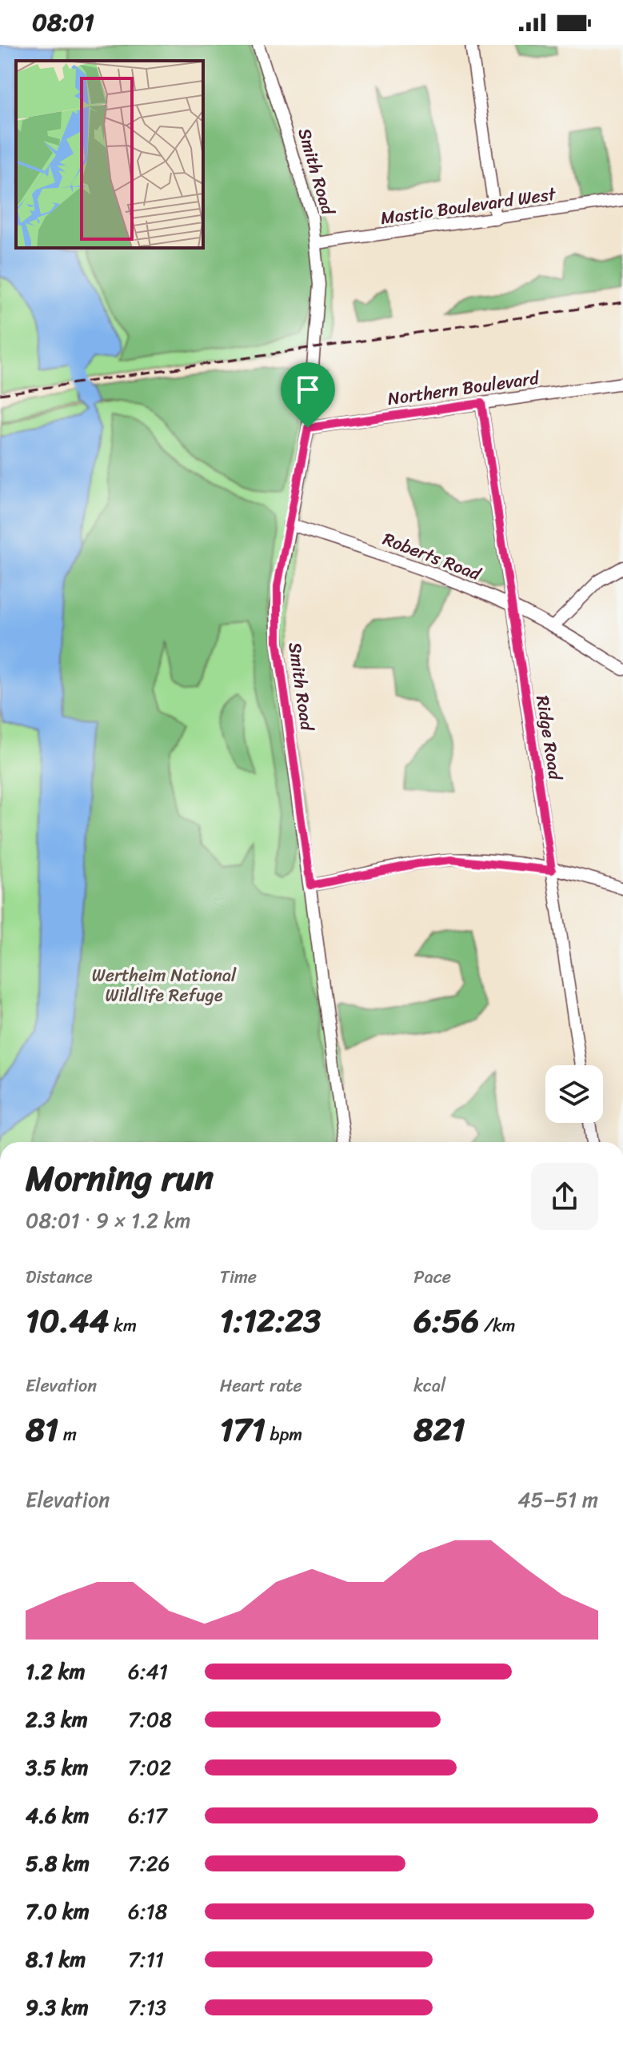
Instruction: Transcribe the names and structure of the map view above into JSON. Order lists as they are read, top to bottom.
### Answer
{
  "streets": {
    "street": [
      "Smith Road",
      "Mastic Boulevard West",
      "Northern Boulevard",
      "Roberts Road",
      "Ridge Road"
    ]
  },
  "crossings": [
    ["Smith Road", "Mastic Boulevard West"],
    ["Smith Road", "Northern Boulevard"],
    ["Smith Road", "Roberts Road"],
    ["Northern Boulevard", "Ridge Road"],
    ["Roberts Road", "Ridge Road"]
  ],
  "parks": ["Wertheim National Wildlife Refuge"],
  "page": {
    "status": "08:01",
    "heading": ["Morning run", "08:01 · 9 × 1.2 km"],
    "stats": [
      ["Distance", "10.44 km"],
      ["Time", "1:12:23"],
      ["Pace", "6:56 /km"],
      ["Elevation", "81 m"],
      ["Heart rate", "171 bpm"],
      ["kcal", "821"]
    ],
    "chart": ["Elevation", "45–51 m"],
    "list": [
      {
        "name": "1.2 km",
        "note": "6:41"
      },
      {
        "name": "2.3 km",
        "note": "7:08"
      },
      {
        "name": "3.5 km",
        "note": "7:02"
      },
      {
        "name": "4.6 km",
        "note": "6:17"
      },
      {
        "name": "5.8 km",
        "note": "7:26"
      },
      {
        "name": "7.0 km",
        "note": "6:18"
      },
      {
        "name": "8.1 km",
        "note": "7:11"
      },
      {
        "name": "9.3 km",
        "note": "7:13"
      }
    ]
  }
}
